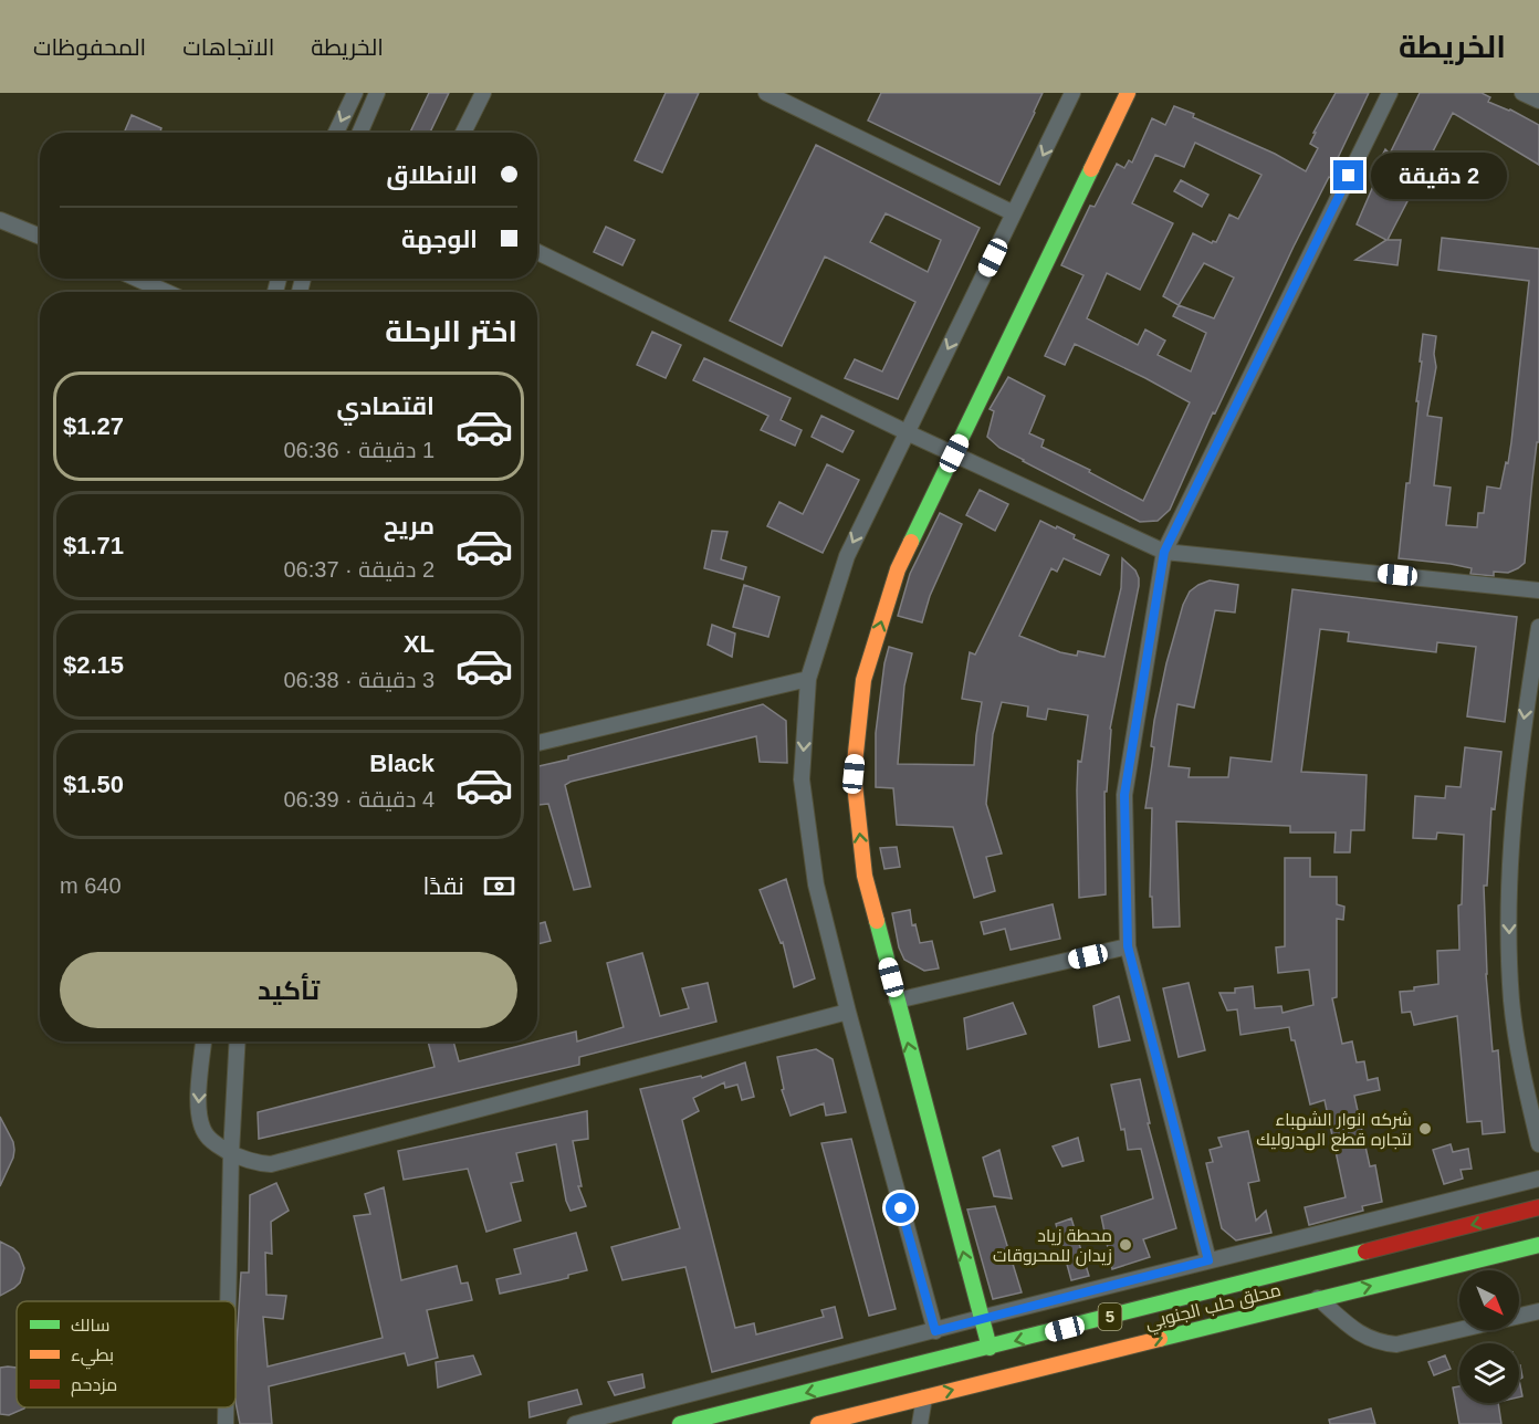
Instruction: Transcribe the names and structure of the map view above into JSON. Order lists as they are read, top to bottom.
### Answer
{
  "streets": {
    "main road": ["محلق حلب الجنوبي", "5"]
  },
  "places": ["شركه انوار الشهباء لتجاره قطع الهدروليك", "محطة زياد زيدان للمحروقات"],
  "legend": ["سالك", "بطيء", "مزدحم"],
  "north": "bottom right",
  "page": {
    "header": "الخريطة",
    "nav": ["الخريطة", "الاتجاهات", "المحفوظات"],
    "banner": ["الانطلاق", "الوجهة"],
    "bubble": "2 دقيقة",
    "heading": "اختر الرحلة",
    "list": [
      {
        "name": "اقتصادي",
        "note": "1 دقيقة · 06:36",
        "value": "$1.27"
      },
      {
        "name": "مريح",
        "note": "2 دقيقة · 06:37",
        "value": "$1.71"
      },
      {
        "name": "XL",
        "note": "3 دقيقة · 06:38",
        "value": "$2.15"
      },
      {
        "name": "Black",
        "note": "4 دقيقة · 06:39",
        "value": "$1.50"
      }
    ],
    "pay": ["نقدًا", "640 m"],
    "buttons": "تأكيد"
  }
}
